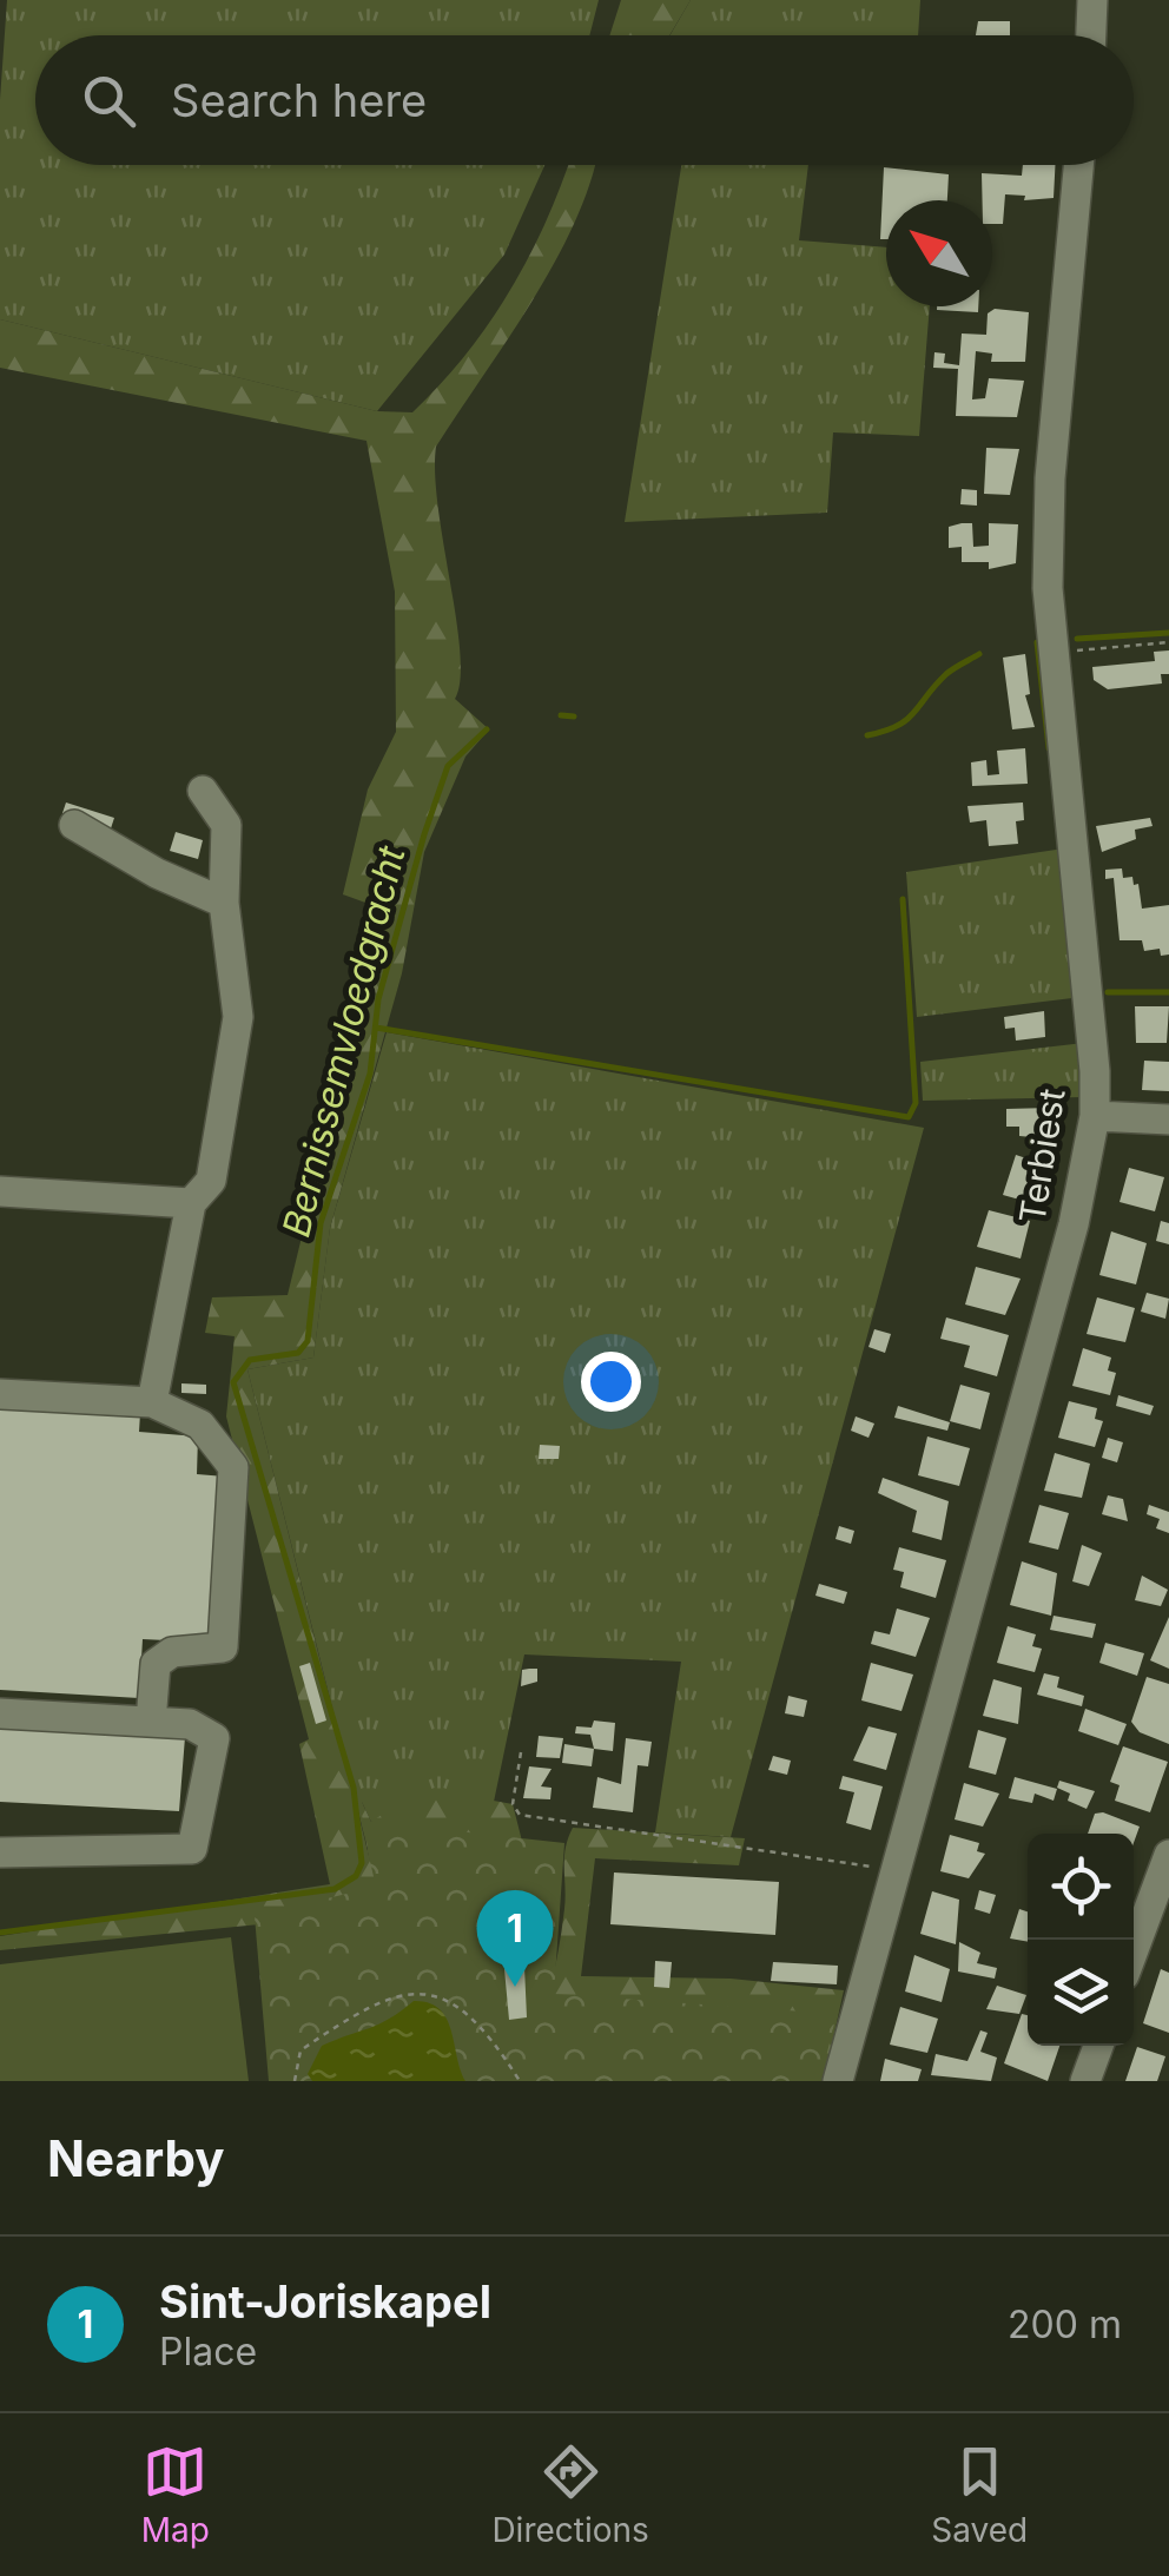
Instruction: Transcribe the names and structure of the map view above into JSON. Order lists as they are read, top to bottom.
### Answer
{
  "streets": {
    "street": ["Terbiest"]
  },
  "water": ["Bernissemvloedgracht"],
  "north": "top left",
  "page": {
    "search": "Search here",
    "pins": "1",
    "heading": "Nearby",
    "list": [
      {
        "mark": "1",
        "name": "Sint-Joriskapel",
        "note": "Place",
        "value": "200 m"
      }
    ],
    "nav": ["Map", "Directions", "Saved"]
  }
}
